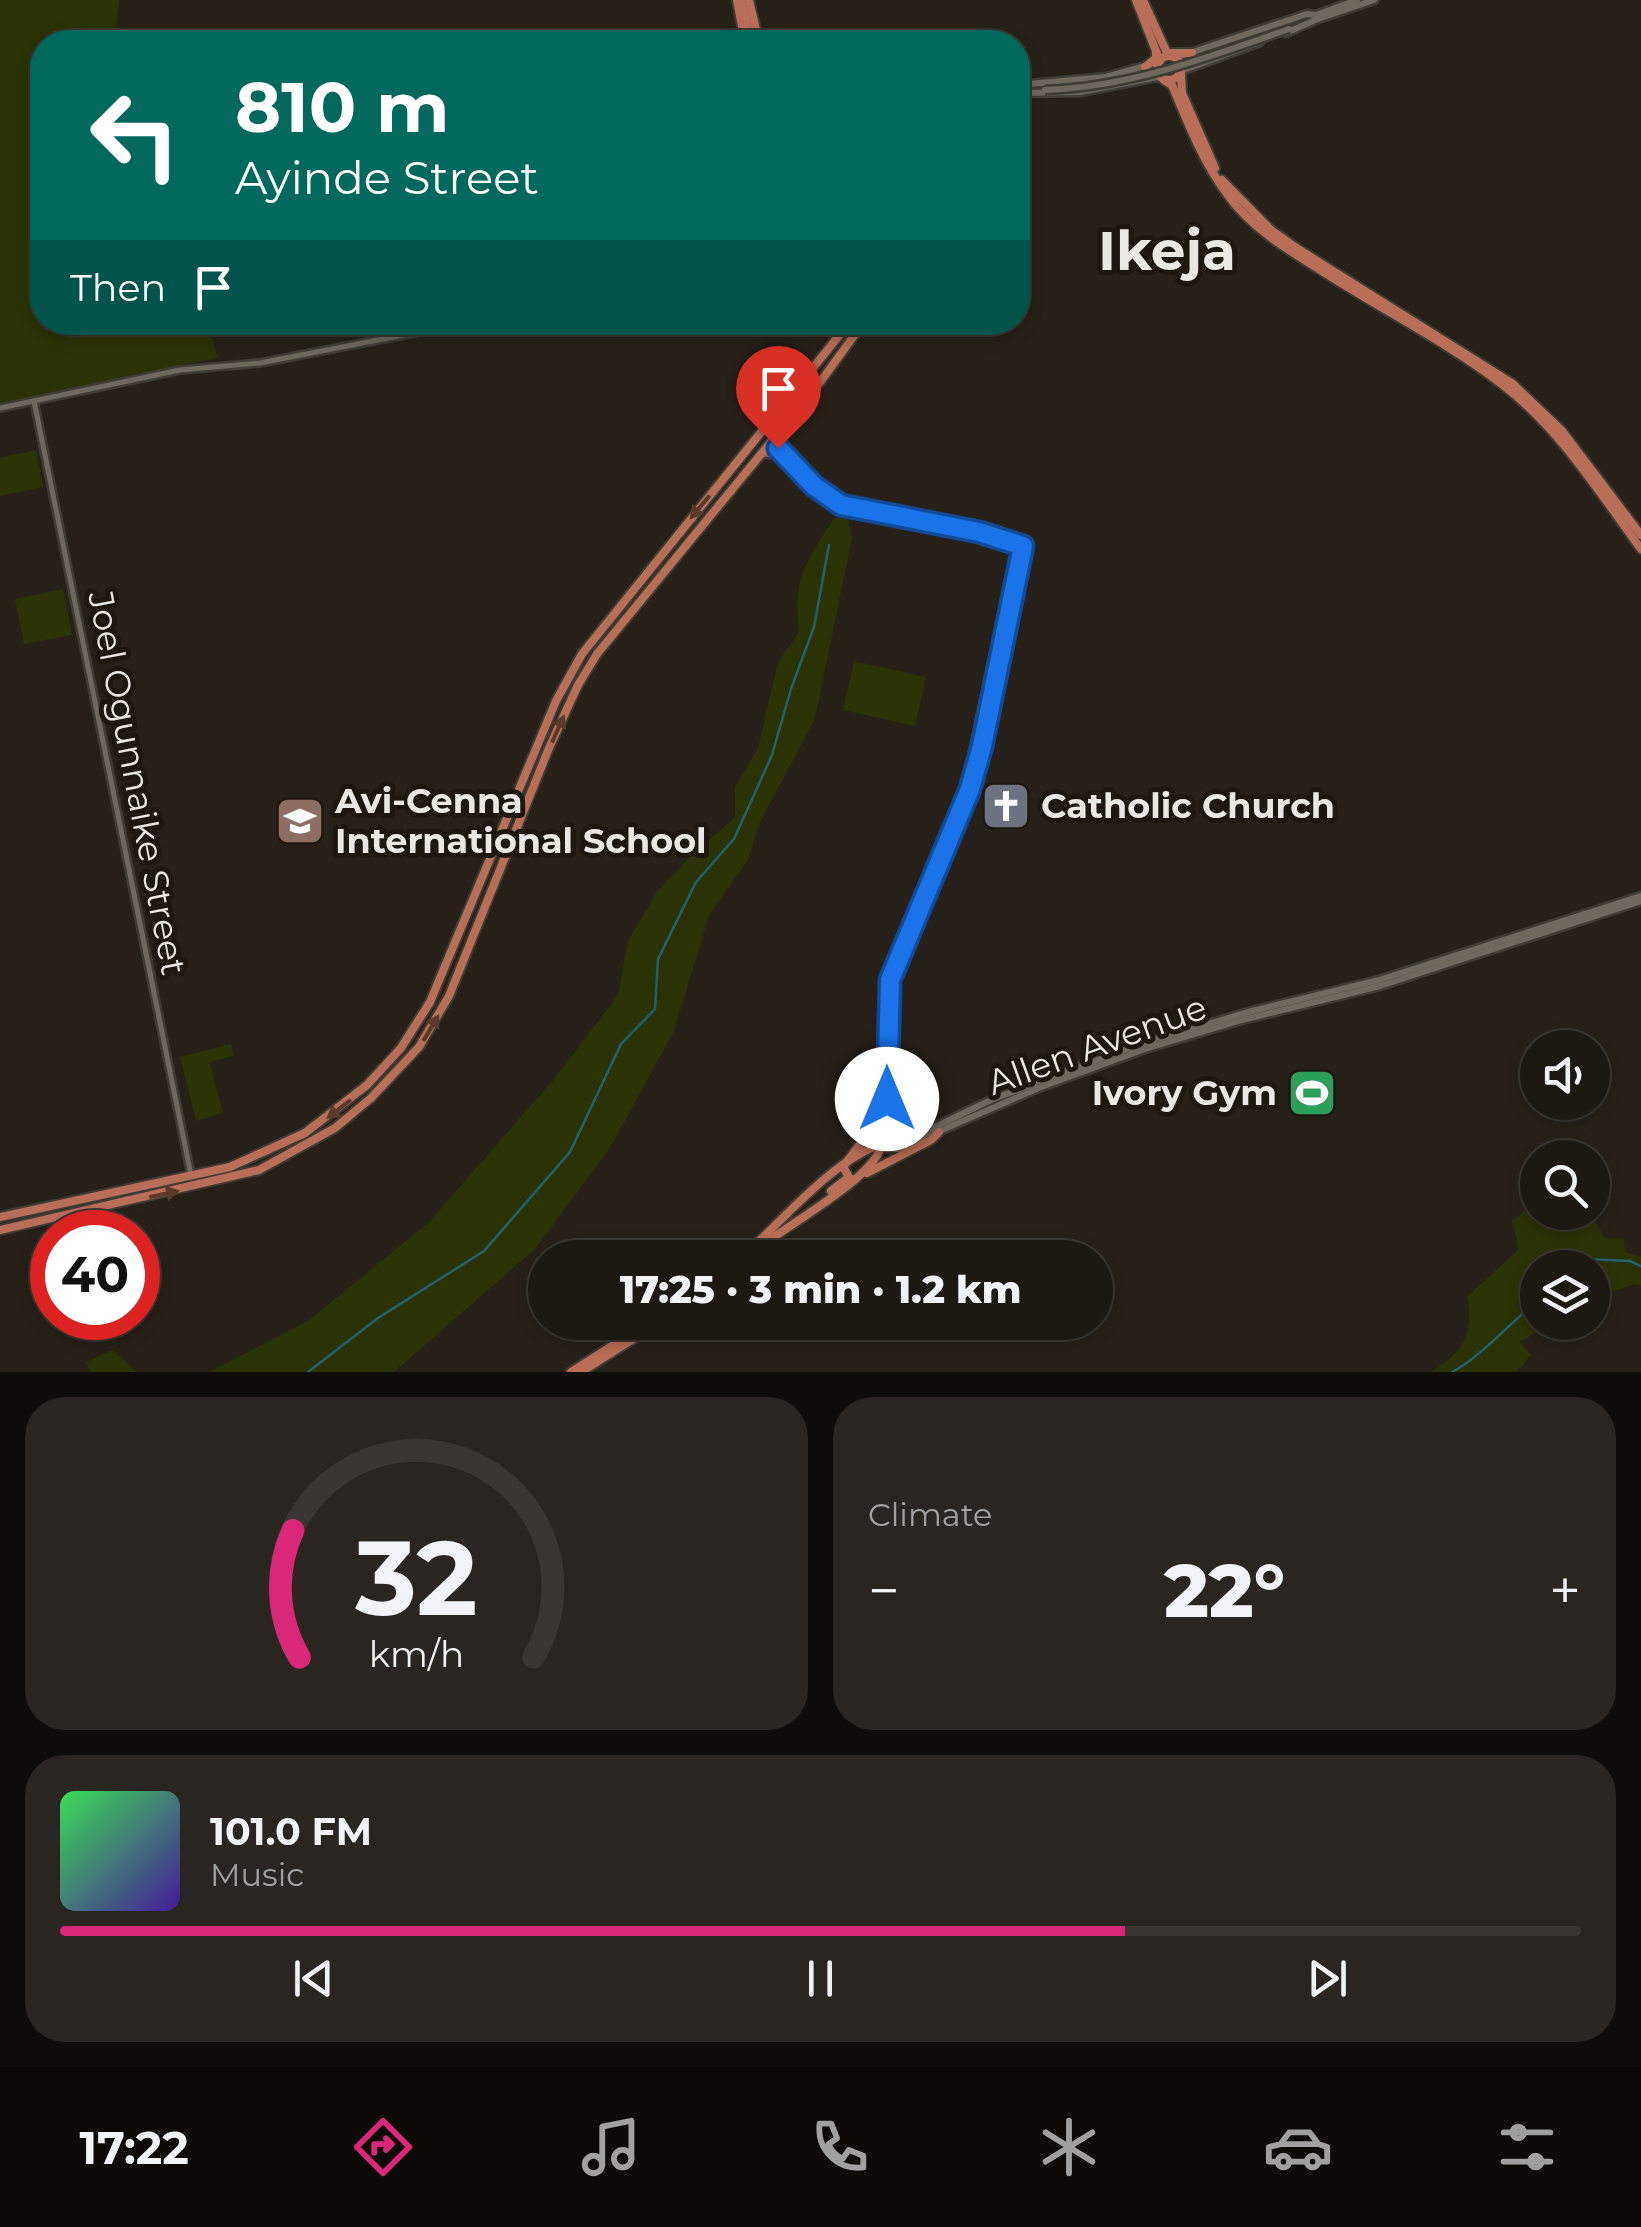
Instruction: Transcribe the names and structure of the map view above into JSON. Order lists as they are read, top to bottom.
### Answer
{
  "streets": {
    "main road": ["Allen Avenue"],
    "street": ["Joel Ogunnaike Street"]
  },
  "districts": ["Ikeja"],
  "places": {
    "church": ["Catholic Church"],
    "school or university": ["Avi-Cenna International School"],
    "sports": ["Ivory Gym"]
  },
  "page": {
    "turn": ["810 m", "Ayinde Street"],
    "then": "Then",
    "limit": "40",
    "trip": "17:25 · 3 min · 1.2 km",
    "tile": "Climate",
    "heat": ["−", "22°", "+"],
    "song": ["101.0 FM", "Music"],
    "tabs": "17:22",
    "gauge": ["32", "km/h"]
  }
}
